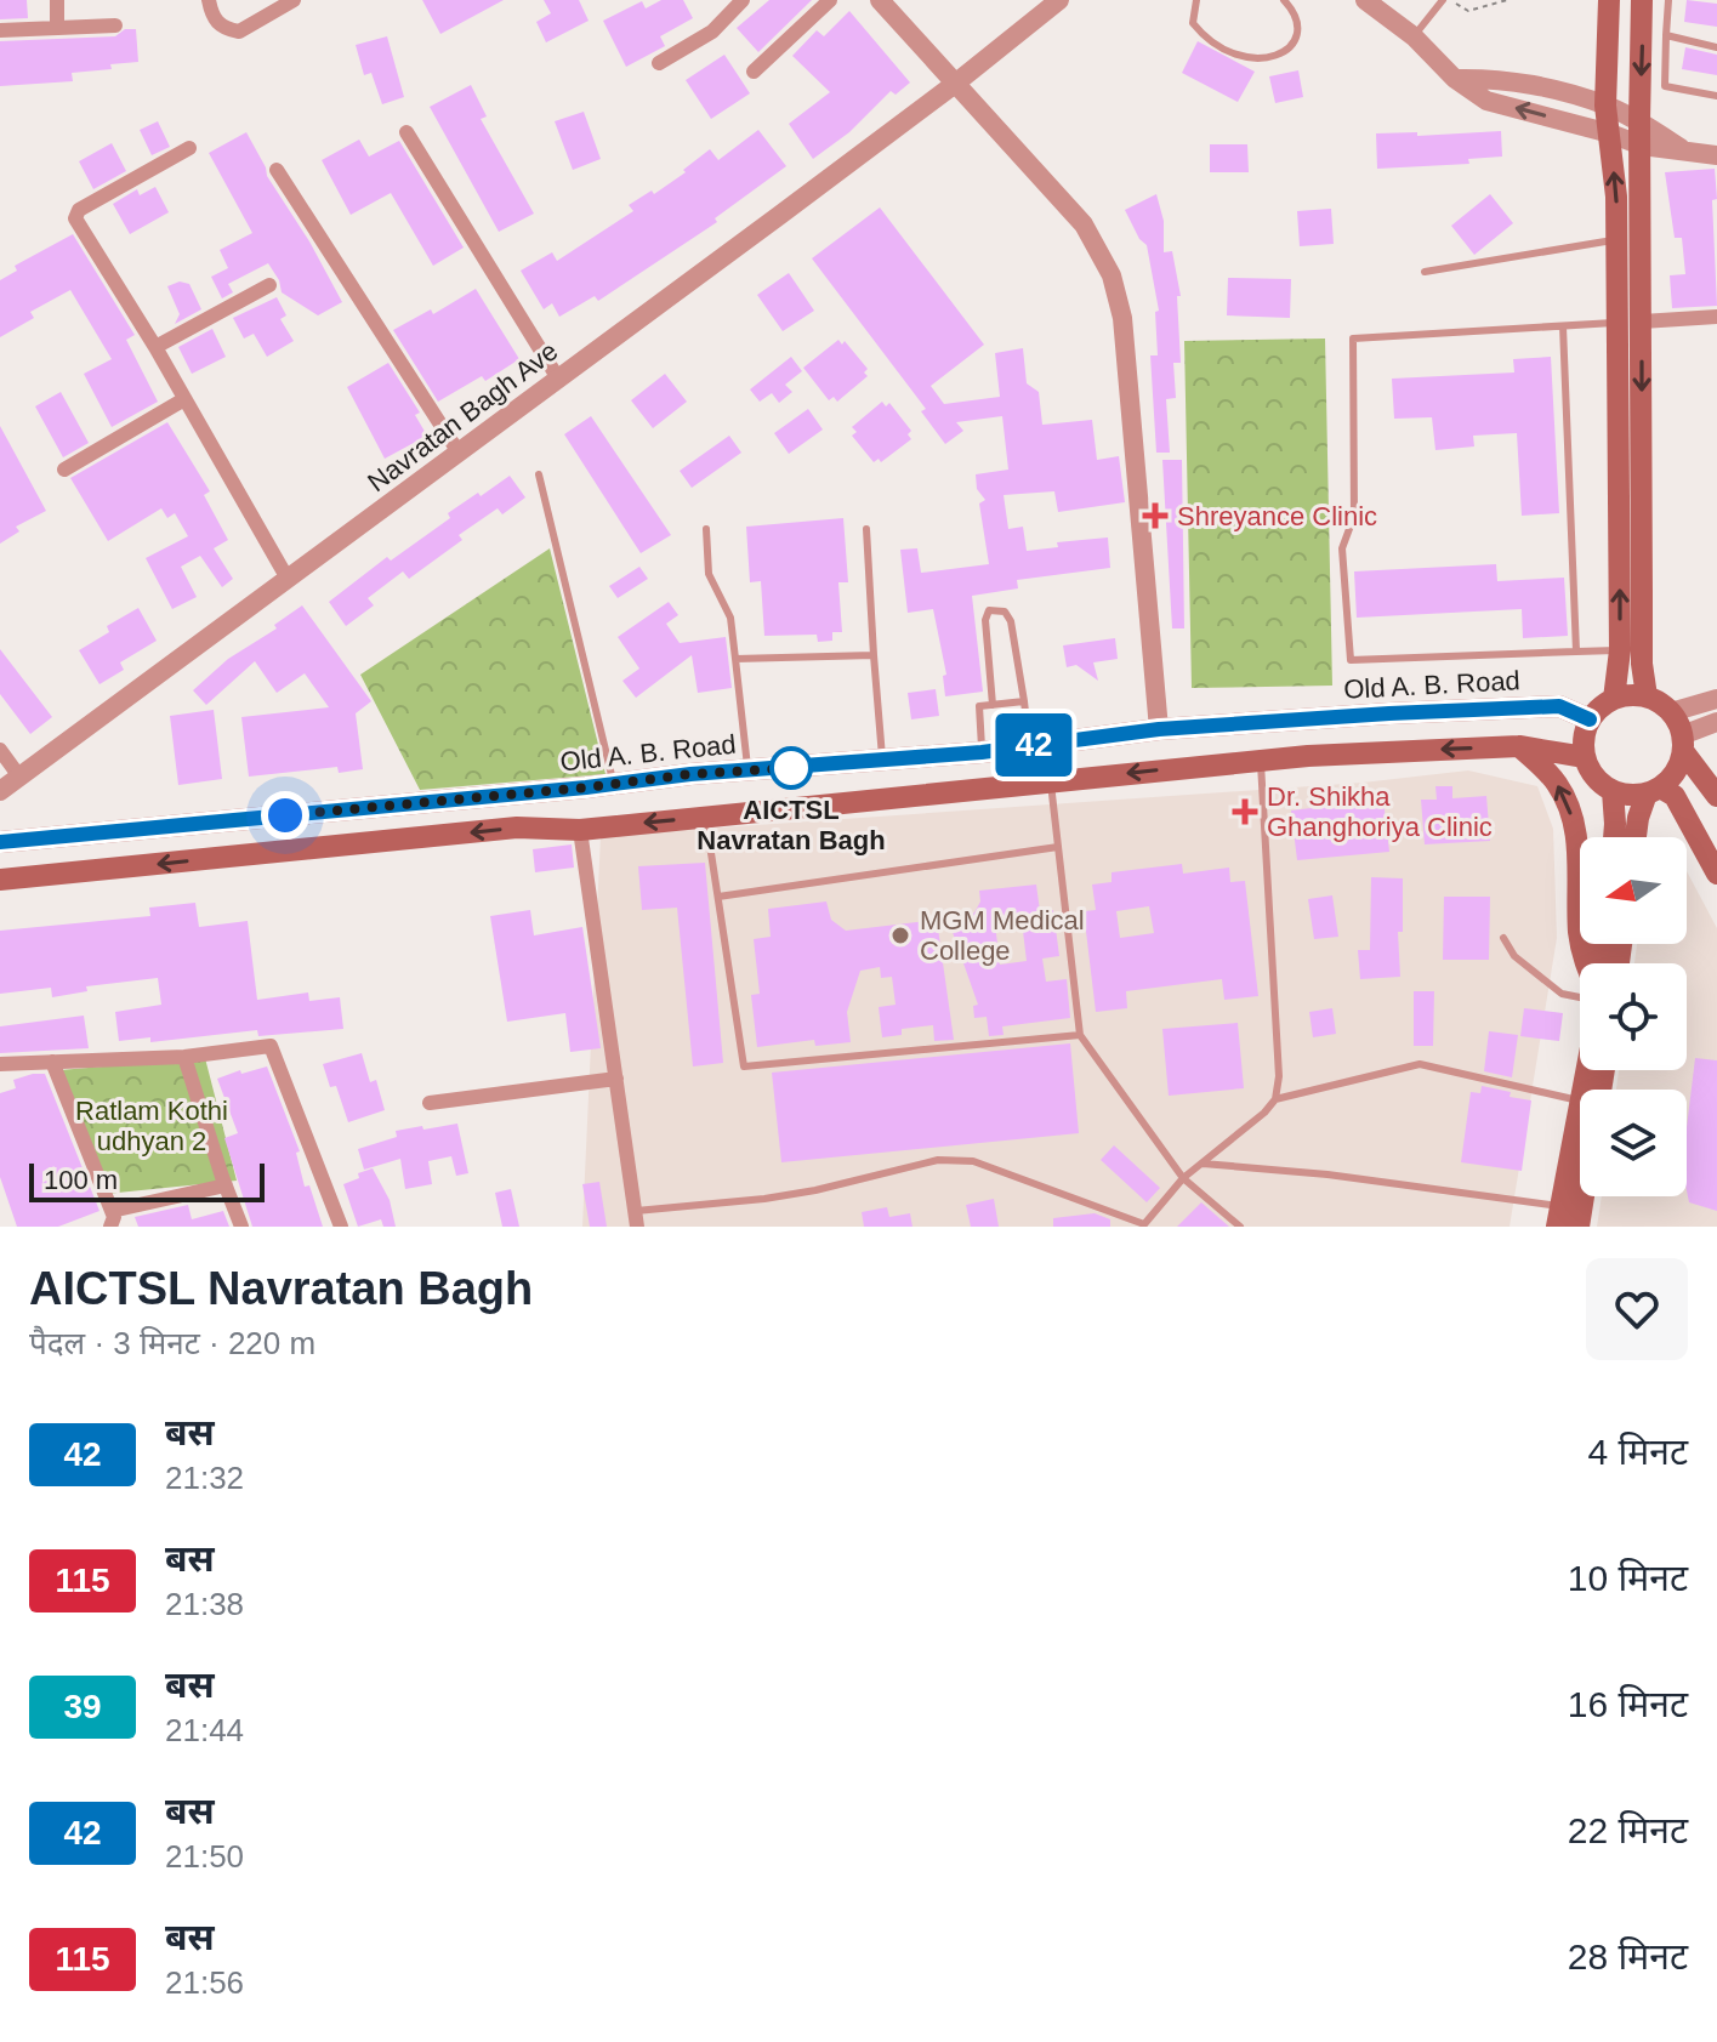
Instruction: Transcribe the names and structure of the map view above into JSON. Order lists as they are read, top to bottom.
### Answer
{
  "streets": {
    "main road": ["Old A. B. Road"],
    "street": ["Navratan Bagh Ave"]
  },
  "parks": ["Ratlam Kothi udhyan 2"],
  "places": {
    "health": ["Shreyance Clinic", "Dr. Shikha Ghanghoriya Clinic"],
    "other": ["AICTSL Navratan Bagh", "MGM Medical College"]
  },
  "lines": ["bus line 42"],
  "scale_bar": "100 m",
  "north": "left",
  "page": {
    "on_map": "42",
    "scale": "100 m",
    "heading": ["AICTSL Navratan Bagh", "पैदल · 3 मिनट · 220 m"],
    "list": [
      {
        "mark": "42",
        "name": "बस",
        "note": "21:32",
        "value": "4 मिनट"
      },
      {
        "mark": "115",
        "name": "बस",
        "note": "21:38",
        "value": "10 मिनट"
      },
      {
        "mark": "39",
        "name": "बस",
        "note": "21:44",
        "value": "16 मिनट"
      },
      {
        "mark": "42",
        "name": "बस",
        "note": "21:50",
        "value": "22 मिनट"
      },
      {
        "mark": "115",
        "name": "बस",
        "note": "21:56",
        "value": "28 मिनट"
      }
    ]
  }
}
